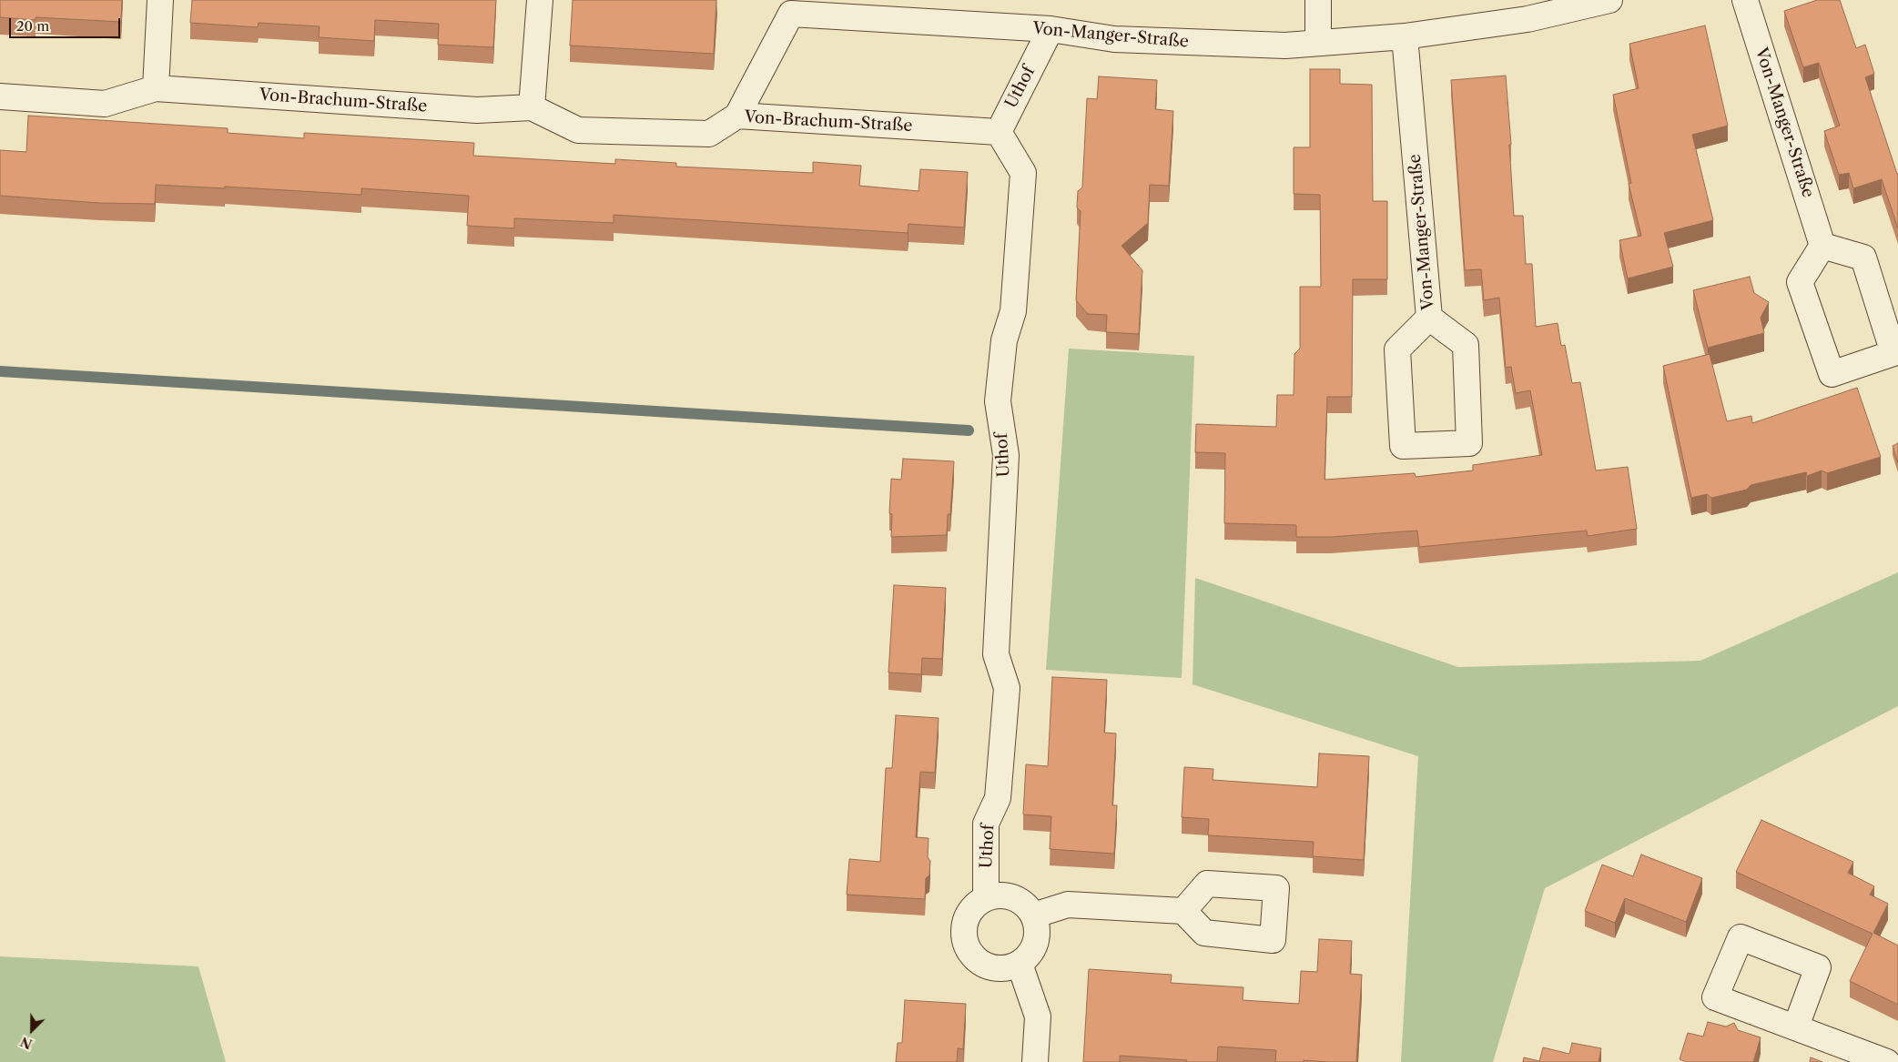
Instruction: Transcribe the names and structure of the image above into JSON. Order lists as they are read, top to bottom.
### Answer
{
  "streets": {
    "street": ["Von-Manger-Straße", "Uthof", "Von-Brachum-Straße"]
  },
  "crossings": [
    ["Von-Manger-Straße", "Uthof"],
    ["Von-Manger-Straße", "Von-Brachum-Straße"],
    ["Uthof", "Von-Brachum-Straße"]
  ],
  "scale_bar": "20 m",
  "north": "bottom left"
}
